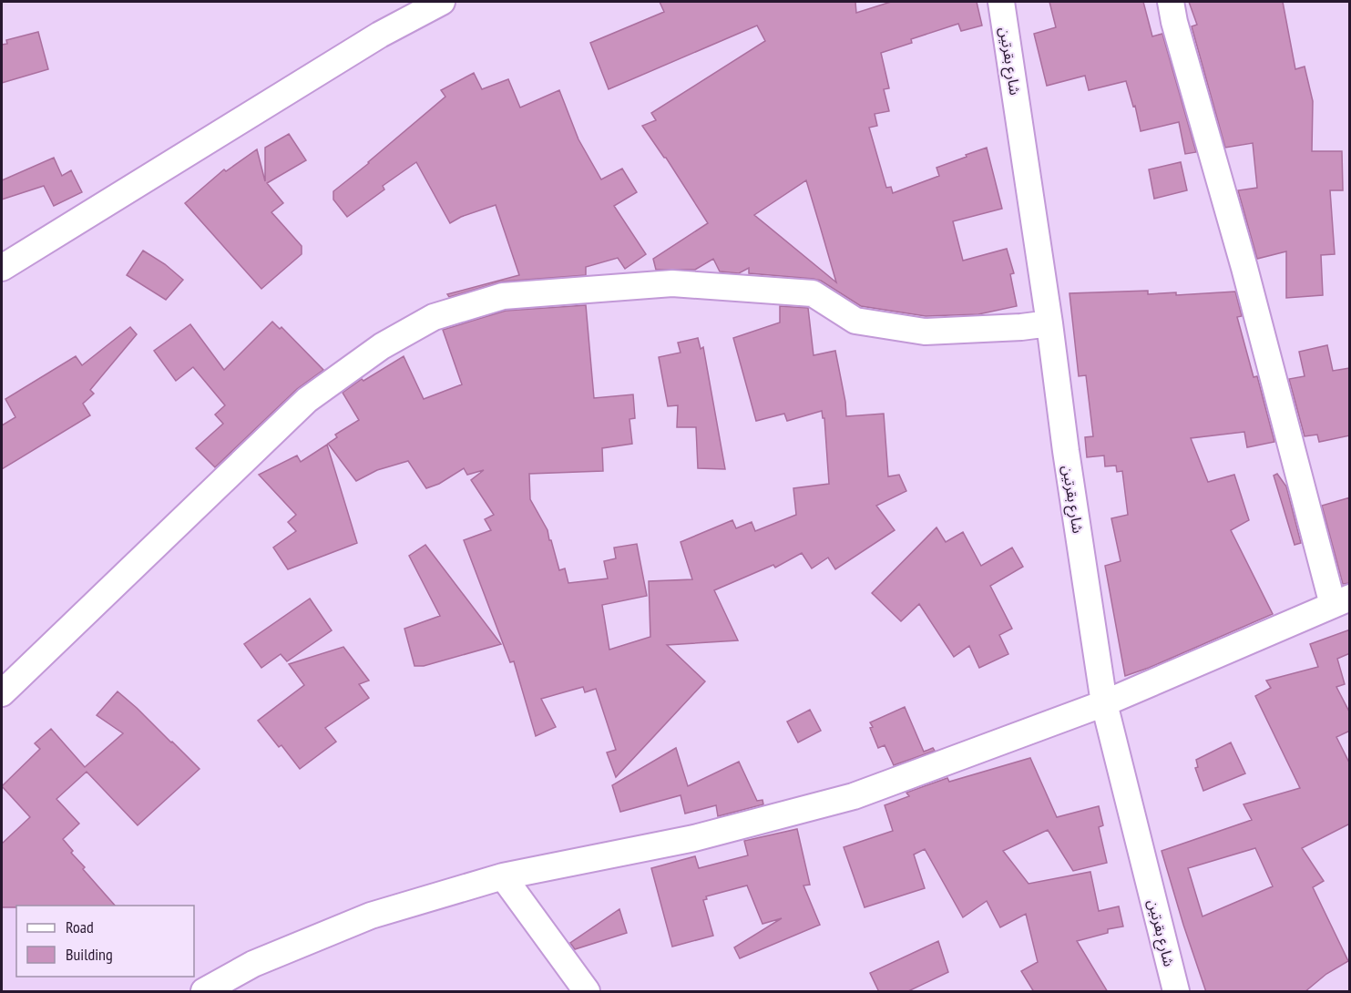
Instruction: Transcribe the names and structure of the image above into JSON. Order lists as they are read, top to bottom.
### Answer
{
  "streets": {
    "street": ["شارع بقرتين"]
  },
  "legend": ["Road", "Building"]
}
